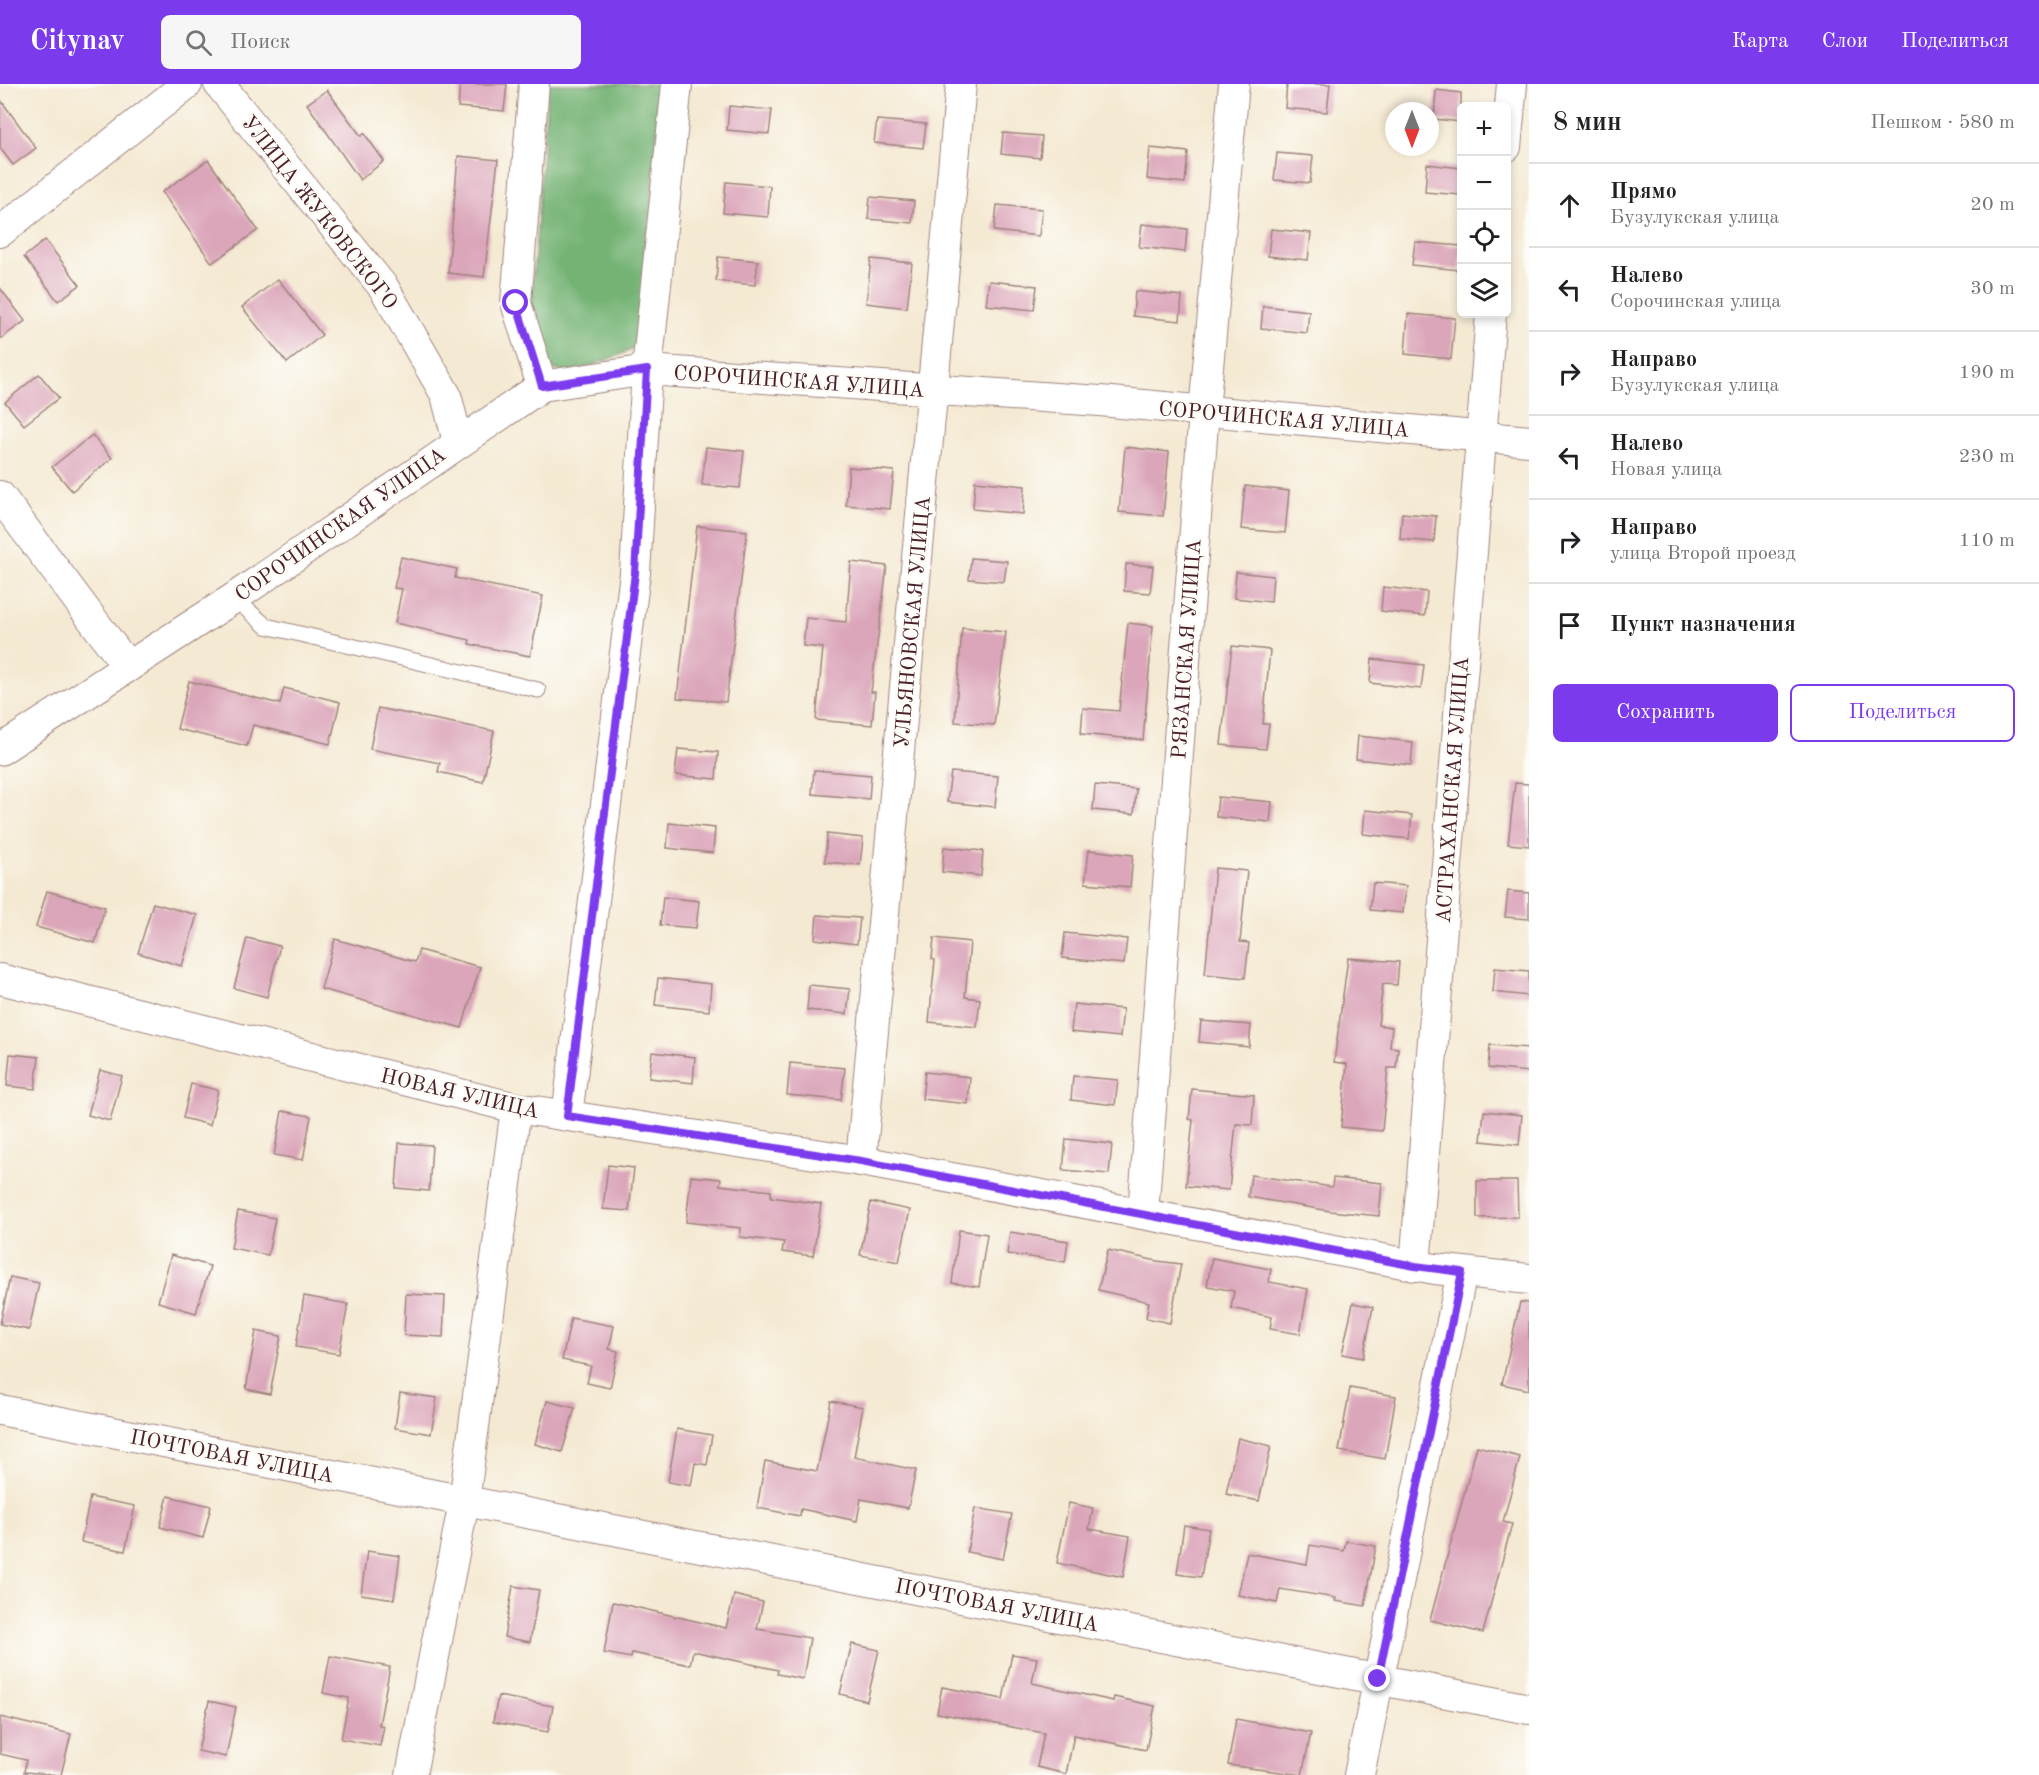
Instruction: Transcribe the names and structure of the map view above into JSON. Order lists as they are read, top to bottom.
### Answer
{
  "streets": {
    "street": [
      "УЛИЦА ЖУКОВСКОГО",
      "СОРОЧИНСКАЯ УЛИЦА",
      "УЛЬЯНОВСКАЯ УЛИЦА",
      "РЯЗАНСКАЯ УЛИЦА",
      "АСТРАХАНСКАЯ УЛИЦА",
      "НОВАЯ УЛИЦА",
      "ПОЧТОВАЯ УЛИЦА"
    ]
  },
  "crossings": [
    ["УЛИЦА ЖУКОВСКОГО", "СОРОЧИНСКАЯ УЛИЦА"],
    ["СОРОЧИНСКАЯ УЛИЦА", "УЛЬЯНОВСКАЯ УЛИЦА"],
    ["СОРОЧИНСКАЯ УЛИЦА", "РЯЗАНСКАЯ УЛИЦА"],
    ["СОРОЧИНСКАЯ УЛИЦА", "АСТРАХАНСКАЯ УЛИЦА"],
    ["УЛЬЯНОВСКАЯ УЛИЦА", "НОВАЯ УЛИЦА"],
    ["РЯЗАНСКАЯ УЛИЦА", "НОВАЯ УЛИЦА"],
    ["АСТРАХАНСКАЯ УЛИЦА", "НОВАЯ УЛИЦА"]
  ],
  "north": "bottom",
  "page": {
    "header": "Citynav",
    "search": "Поиск",
    "nav": ["Карта", "Слои", "Поделиться"],
    "heading": ["8 мин", "Пешком · 580 m"],
    "map_buttons": ["+", "−"],
    "list": [
      ["Прямо", "Бузулукская улица", "20 m"],
      ["Налево", "Сорочинская улица", "30 m"],
      ["Направо", "Бузулукская улица", "190 m"],
      ["Налево", "Новая улица", "230 m"],
      ["Направо", "улица Второй проезд", "110 m"],
      "Пункт назначения"
    ],
    "buttons": ["Сохранить", "Поделиться"]
  }
}
